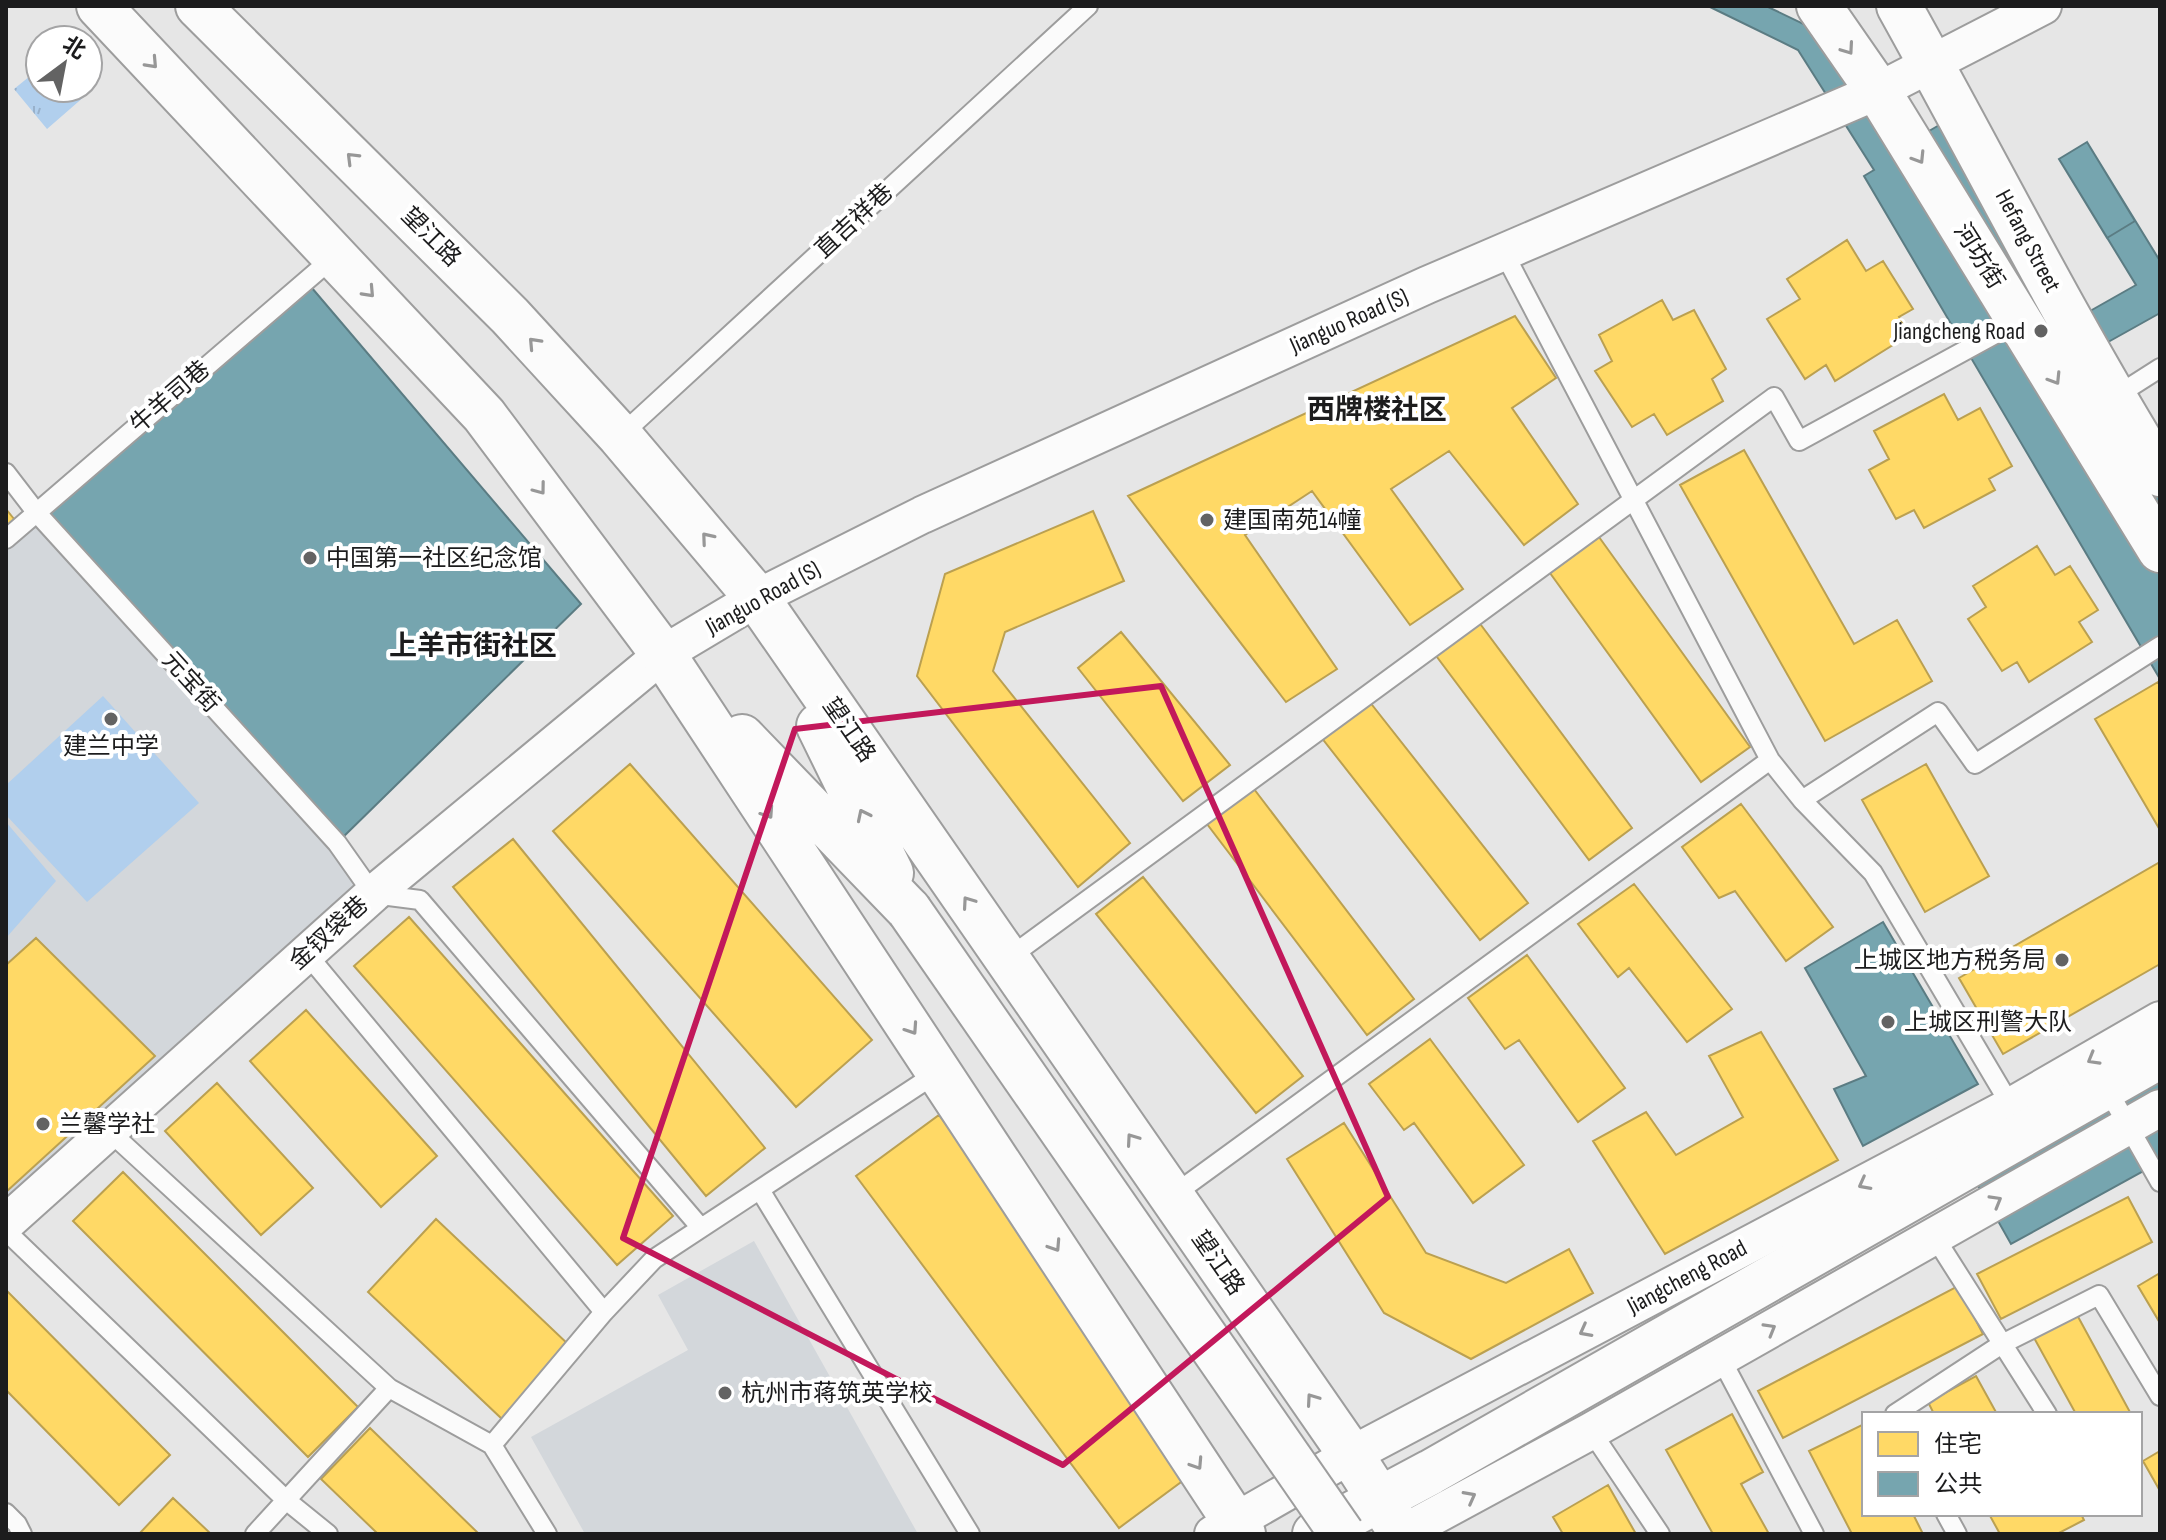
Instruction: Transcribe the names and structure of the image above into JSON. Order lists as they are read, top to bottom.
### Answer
{
  "streets": {
    "main road": [
      "望江路",
      "Hefang Street",
      "河坊街",
      "Jiangcheng Road"
    ],
    "street": ["Jianguo Road (S)", "金钗袋巷"],
    "lane": ["直吉祥巷", "牛羊司巷", "元宝街"]
  },
  "crossings": [
    ["直吉祥巷", "望江路"],
    ["望江路", "Jianguo Road (S)"],
    ["望江路", "Jiangcheng Road"],
    ["Hefang Street", "Jianguo Road (S)"],
    ["河坊街", "Jianguo Road (S)"],
    ["Jianguo Road (S)", "金钗袋巷"],
    ["牛羊司巷", "元宝街"],
    ["元宝街", "金钗袋巷"]
  ],
  "one_way": ["河坊街"],
  "districts": ["西牌楼社区", "上羊市街社区"],
  "places": [
    "Jiangcheng Road",
    "建国南苑14幢",
    "中国第一社区纪念馆",
    "建兰中学",
    "上城区地方税务局",
    "上城区刑警大队",
    "兰馨学社",
    "杭州市蒋筑英学校"
  ],
  "legend": ["住宅", "公共"],
  "north": "top right"
}
